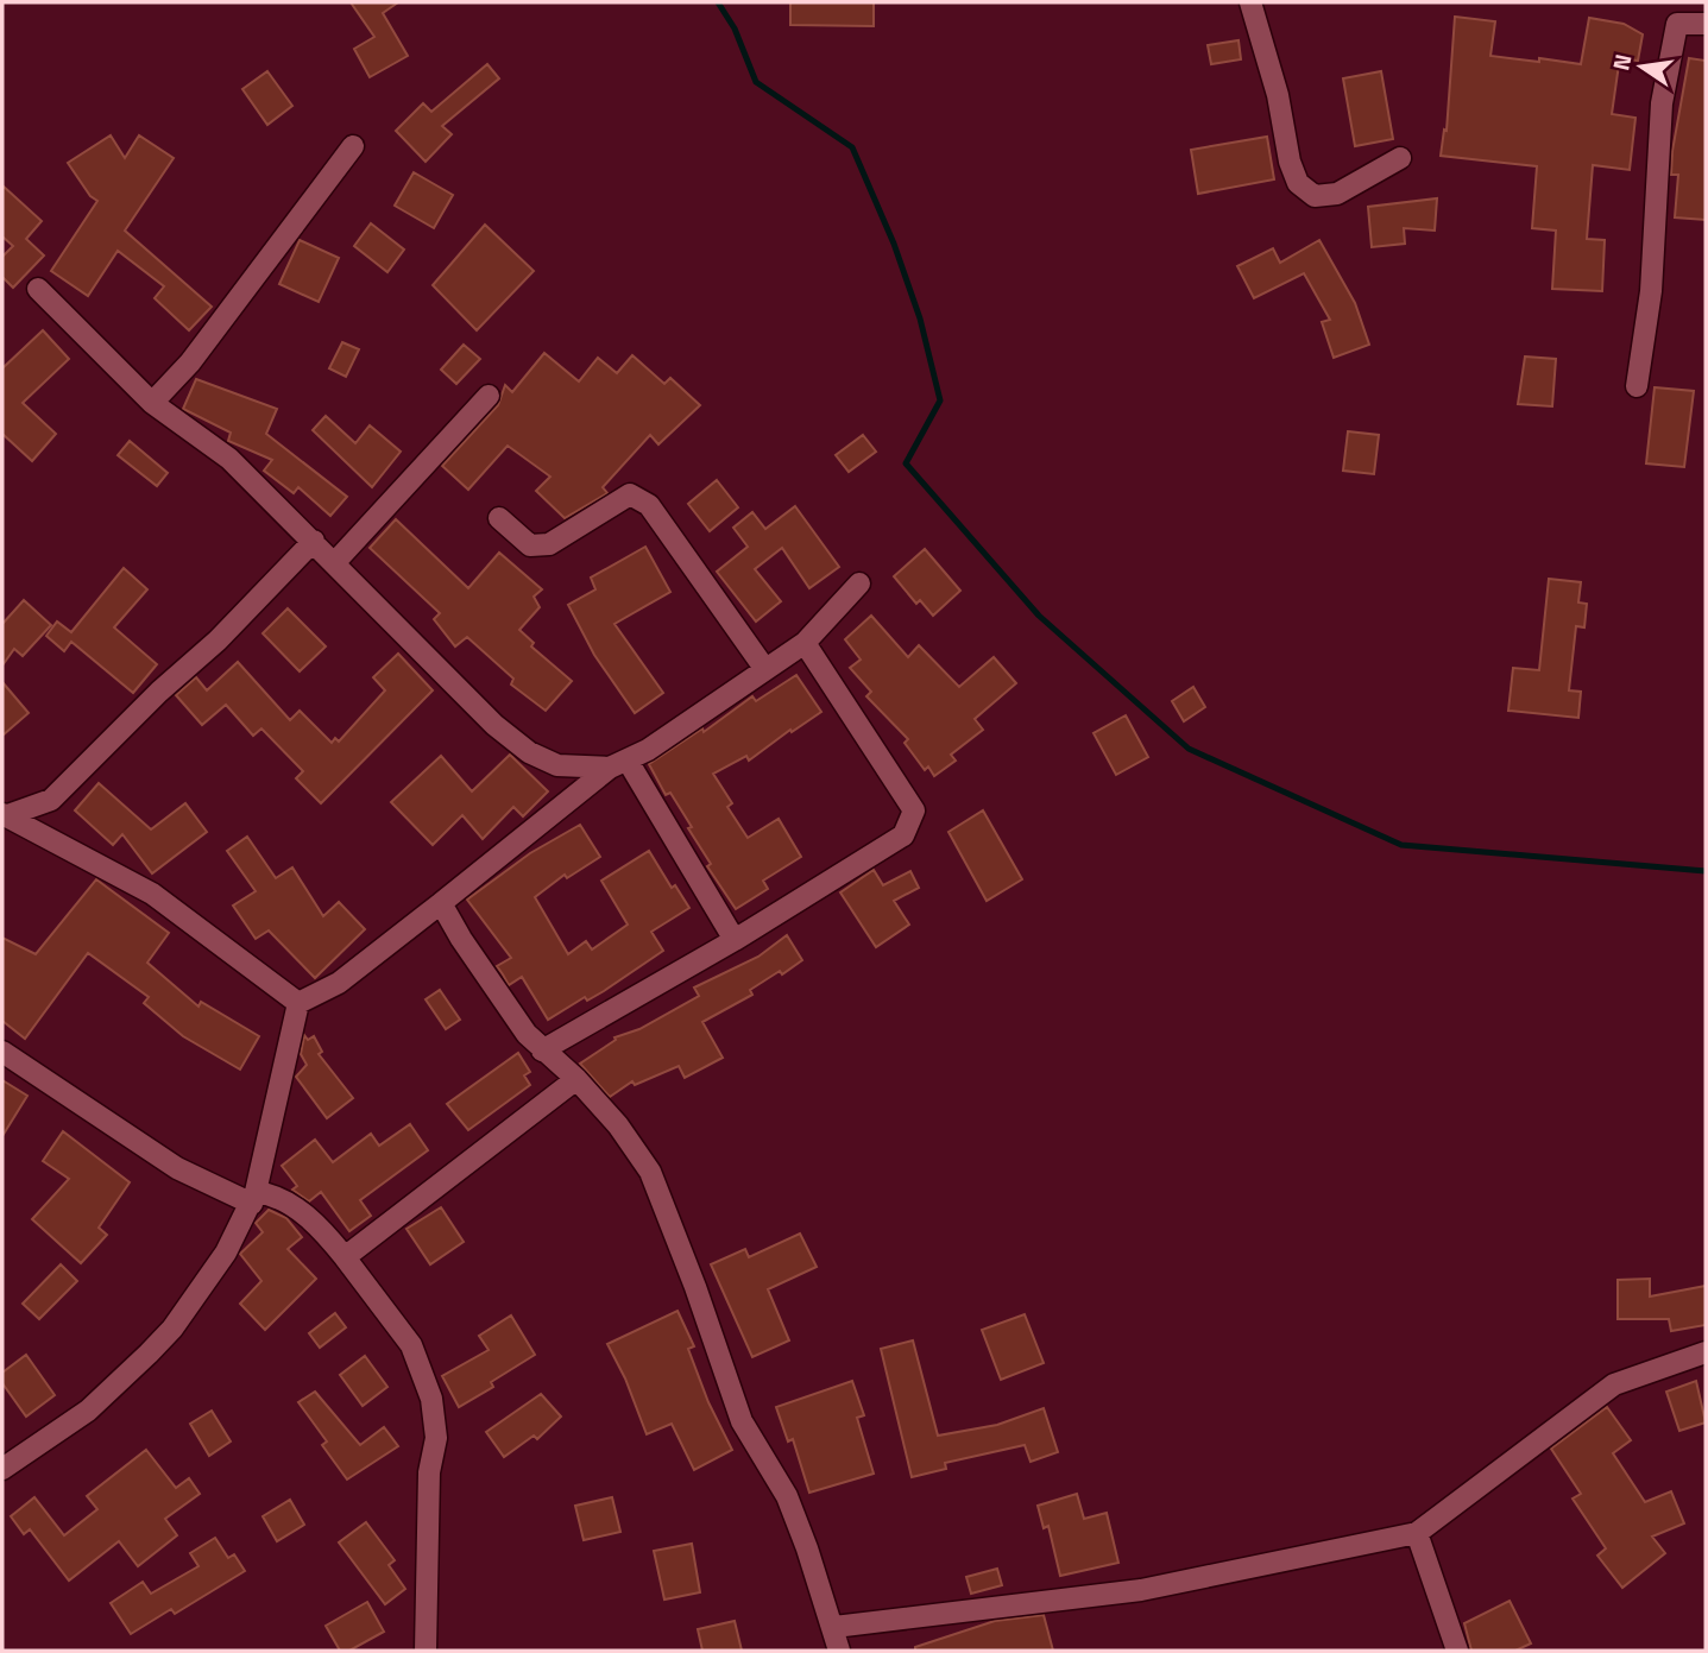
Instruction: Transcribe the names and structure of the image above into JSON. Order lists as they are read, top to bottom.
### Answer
{
  "north": "left"
}
